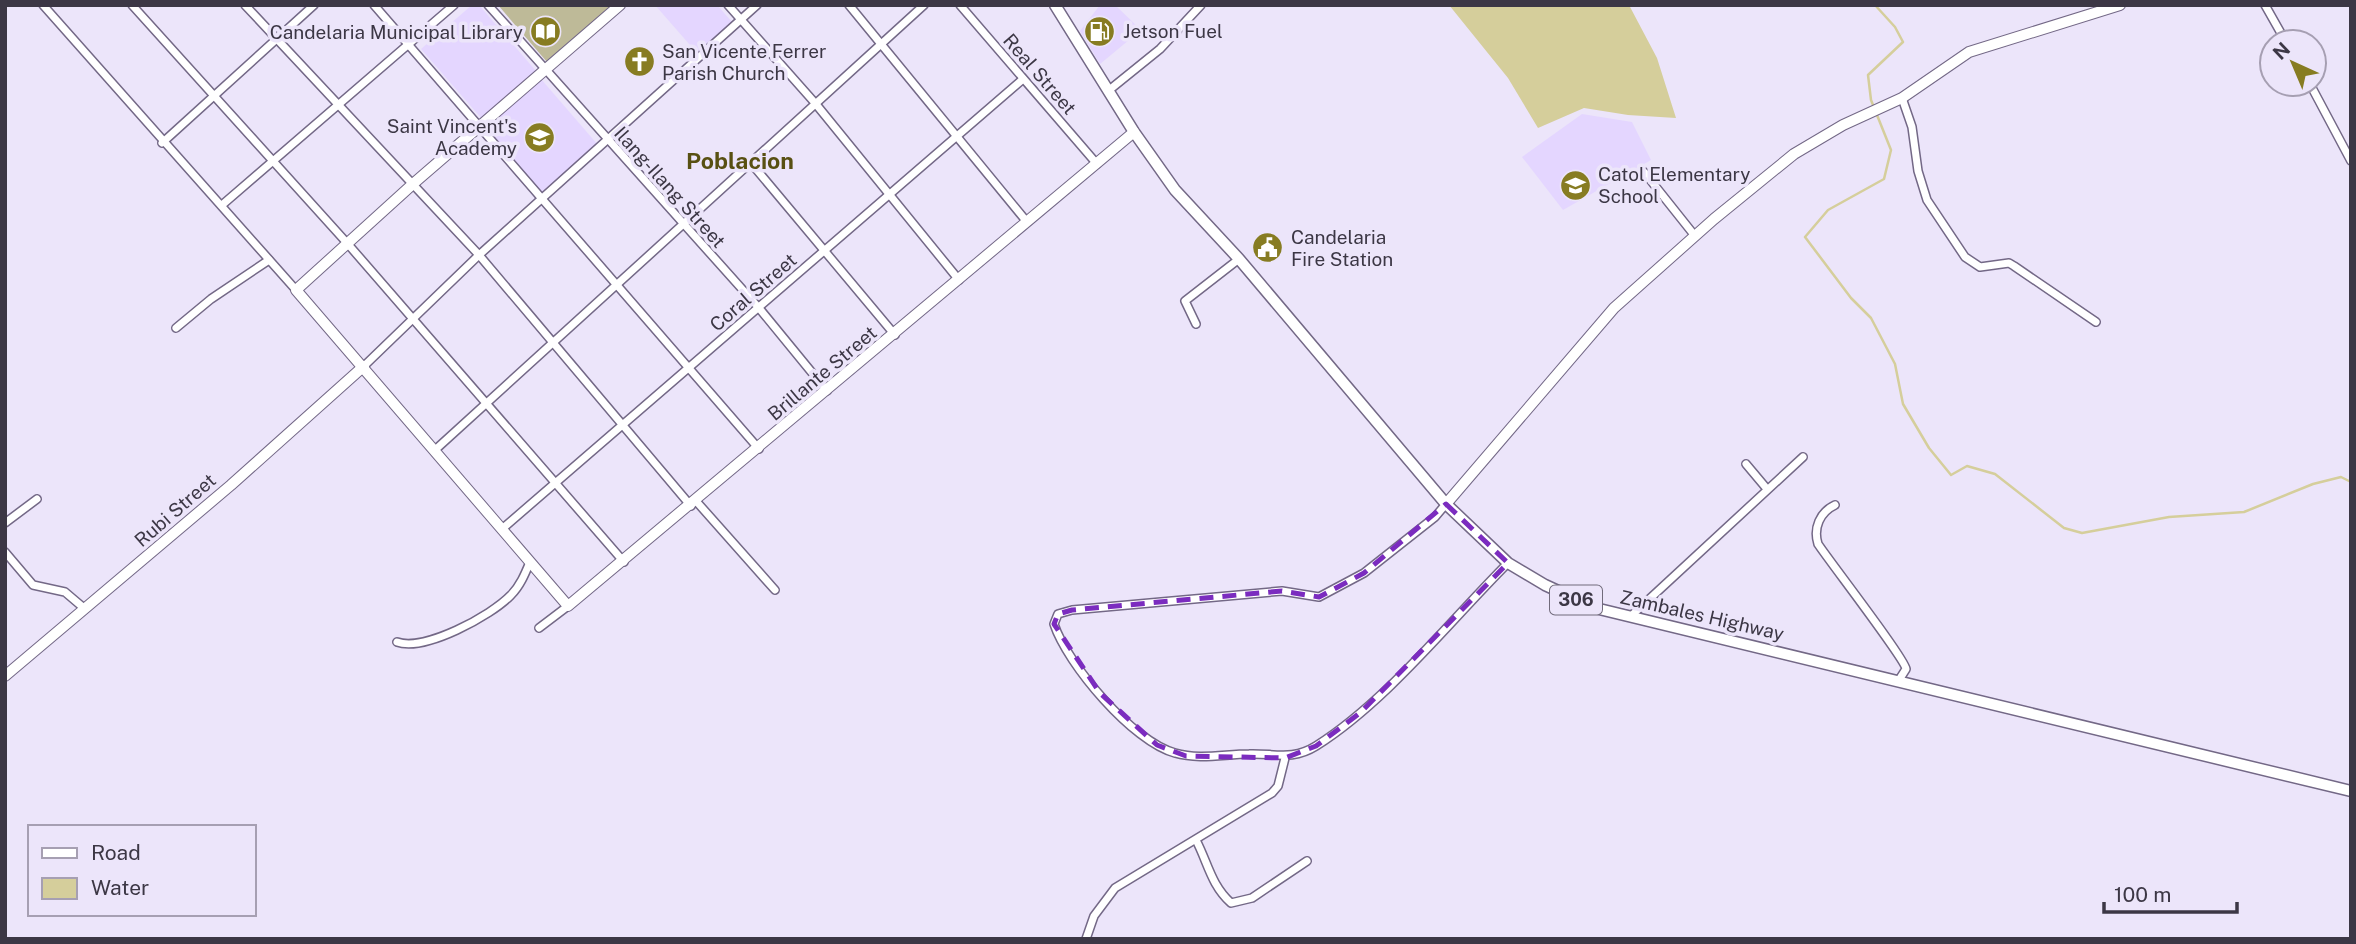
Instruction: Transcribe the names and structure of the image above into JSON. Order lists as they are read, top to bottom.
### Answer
{
  "streets": {
    "main road": ["306", "Zambales Highway"],
    "street": [
      "Real Street",
      "Ilang-Ilang Street",
      "Coral Street",
      "Brillante Street",
      "Rubi Street"
    ]
  },
  "crossings": [
    ["Real Street", "Coral Street"],
    ["Real Street", "Brillante Street"],
    ["Ilang-Ilang Street", "Coral Street"],
    ["Ilang-Ilang Street", "Brillante Street"],
    ["Brillante Street", "Zambales Highway"]
  ],
  "districts": ["Poblacion"],
  "places": {
    "fuel station": ["Jetson Fuel"],
    "library": ["Candelaria Municipal Library"],
    "church": ["San Vicente Ferrer Parish Church"],
    "school or university": ["Saint Vincent's Academy", "Catol Elementary School"],
    "public building": ["Candelaria Fire Station"]
  },
  "legend": ["Road", "Water"],
  "scale_bar": "100 m",
  "north": "top left"
}
